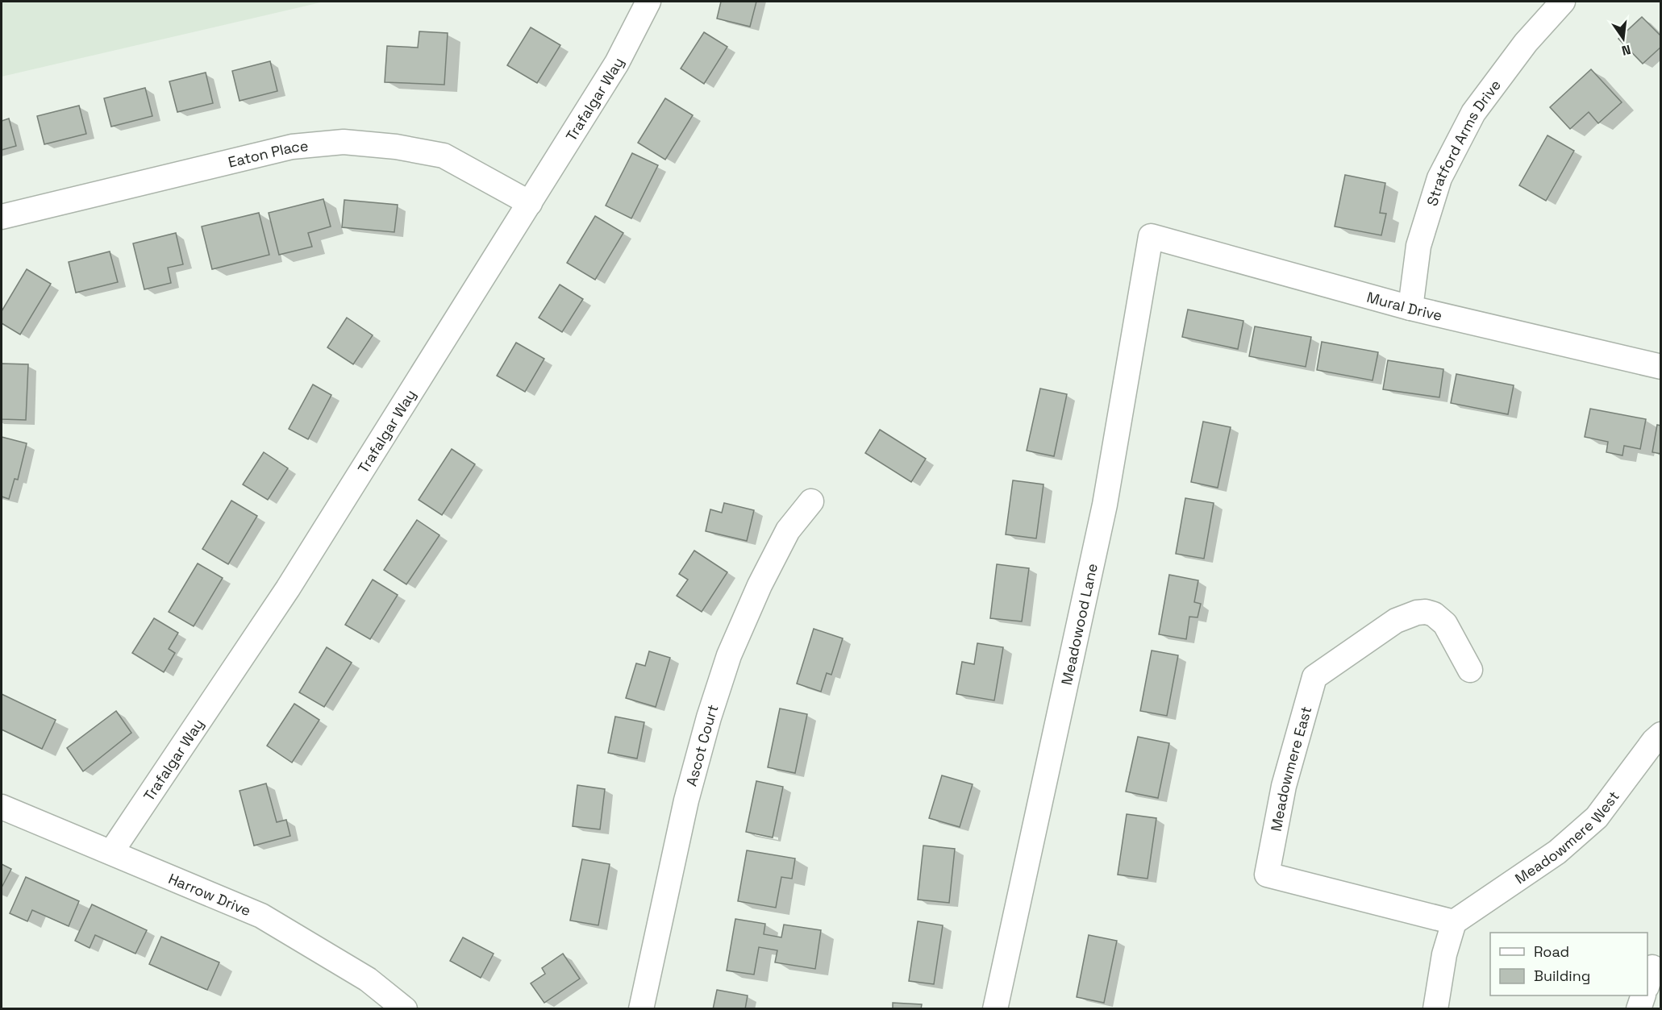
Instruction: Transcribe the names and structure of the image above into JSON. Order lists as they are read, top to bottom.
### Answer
{
  "streets": {
    "street": [
      "Trafalgar Way",
      "Stratford Arms Drive",
      "Eaton Place",
      "Mural Drive",
      "Meadowood Lane",
      "Ascot Court",
      "Meadowmere East",
      "Meadowmere West",
      "Harrow Drive"
    ]
  },
  "crossings": [
    ["Trafalgar Way", "Eaton Place"],
    ["Trafalgar Way", "Harrow Drive"],
    ["Stratford Arms Drive", "Mural Drive"],
    ["Mural Drive", "Meadowood Lane"],
    ["Meadowmere East", "Meadowmere West"]
  ],
  "legend": ["Road", "Building"],
  "north": "bottom"
}
